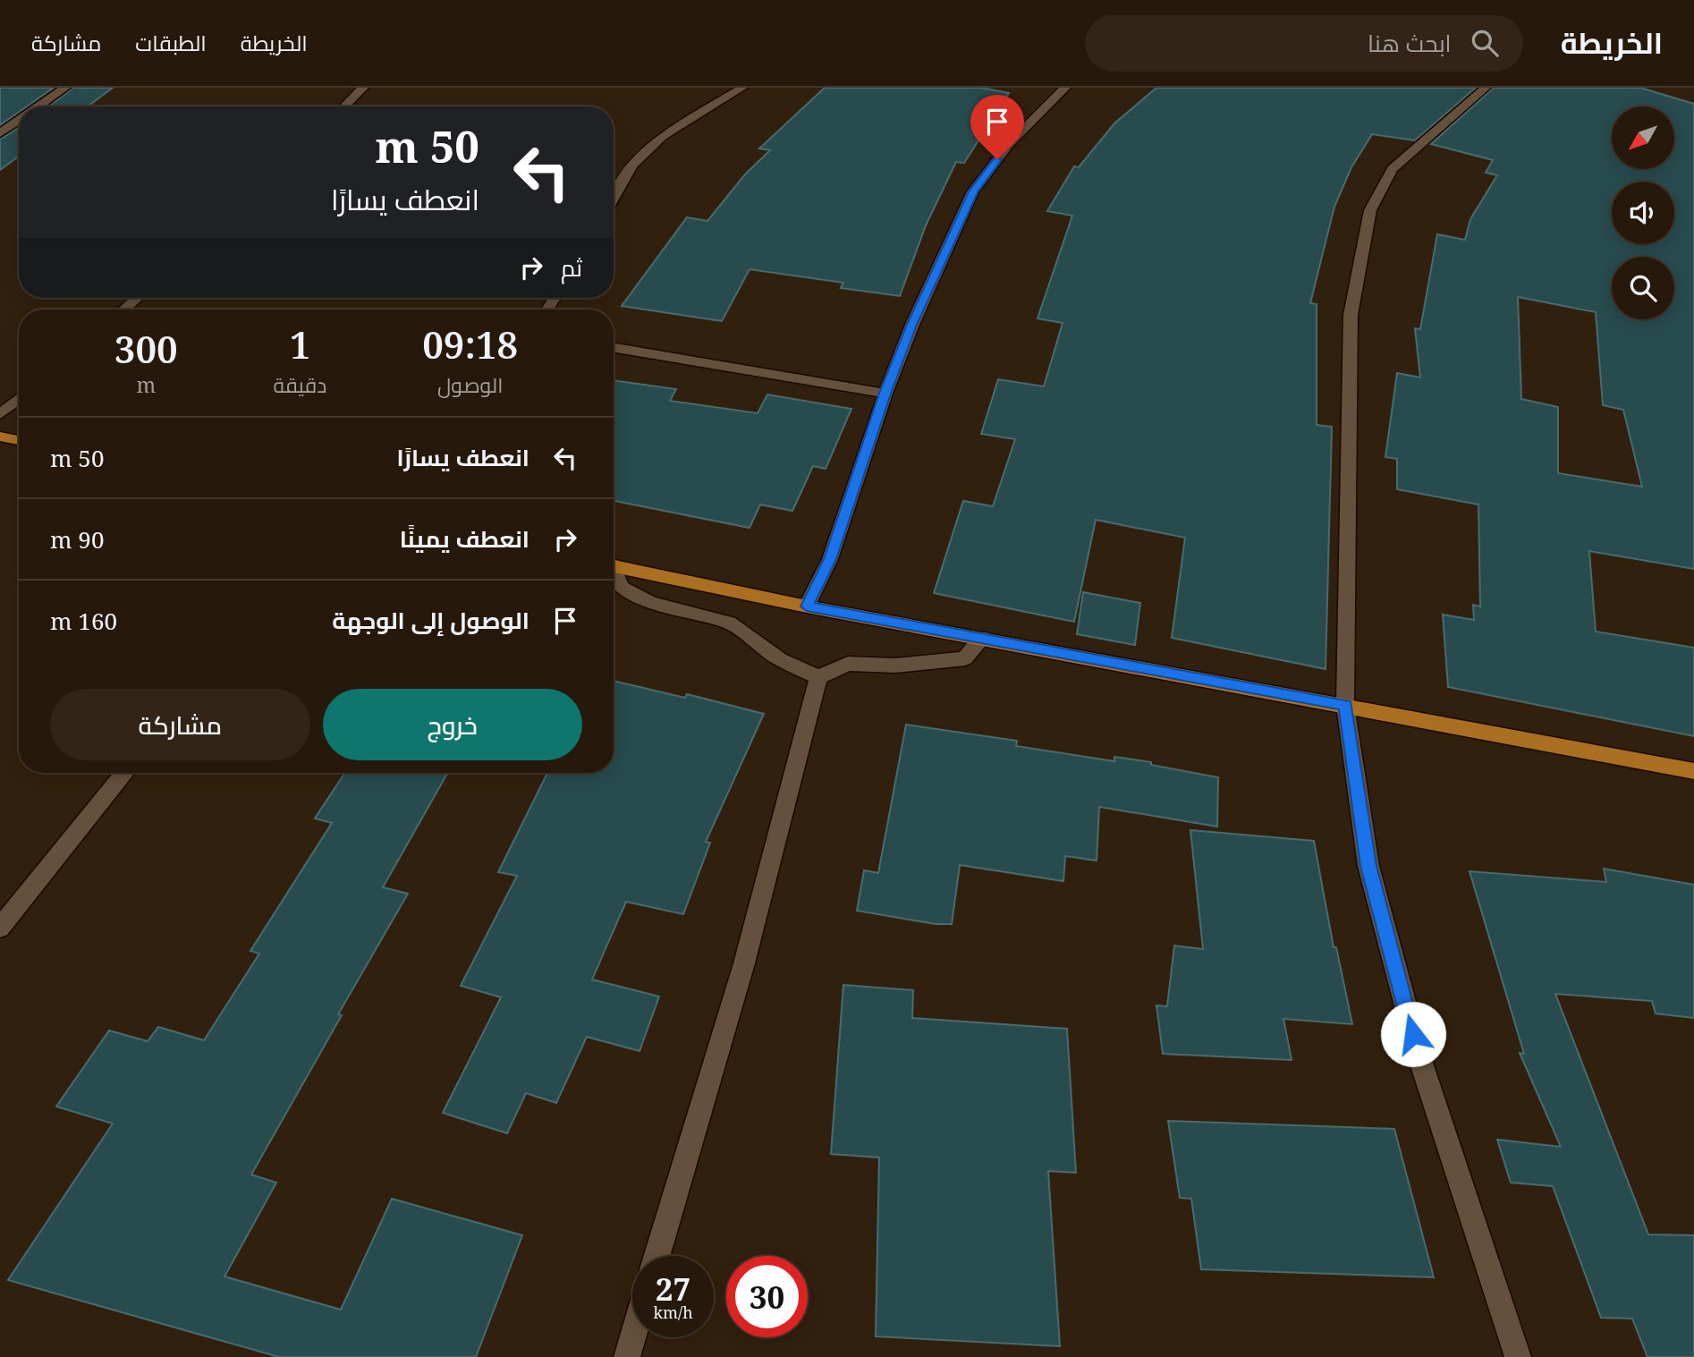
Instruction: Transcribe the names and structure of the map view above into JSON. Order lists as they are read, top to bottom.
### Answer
{
  "north": "bottom left",
  "page": {
    "header": "الخريطة",
    "search": "ابحث هنا",
    "nav": ["الخريطة", "الطبقات", "مشاركة"],
    "turn": ["50 m", "انعطف يسارًا"],
    "then": "ثم",
    "eta": [
      "09:18",
      "الوصول",
      "1",
      "دقيقة",
      "300",
      "m"
    ],
    "list": [
      {
        "name": "انعطف يسارًا",
        "value": "50 m"
      },
      {
        "name": "انعطف يمينًا",
        "value": "90 m"
      },
      {
        "name": "الوصول إلى الوجهة",
        "value": "160 m"
      }
    ],
    "buttons": ["خروج", "مشاركة"],
    "speed": "27 km/h",
    "limit": "30"
  }
}
